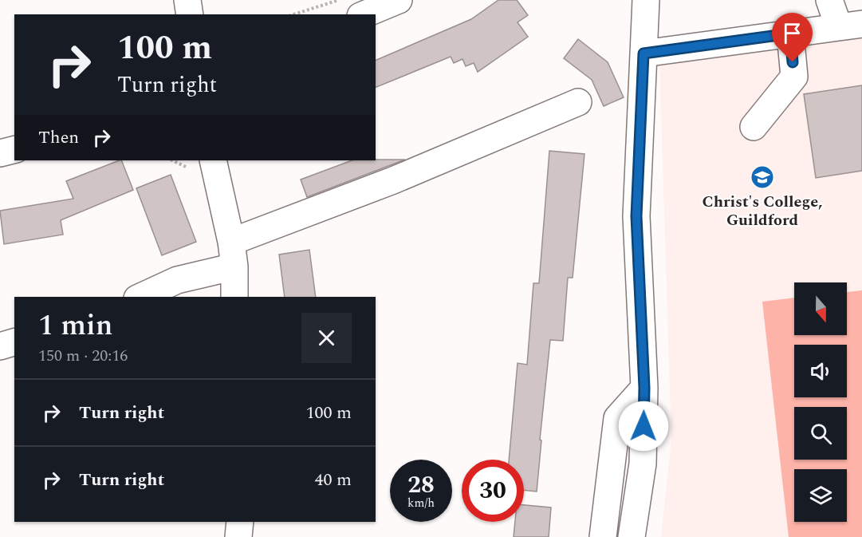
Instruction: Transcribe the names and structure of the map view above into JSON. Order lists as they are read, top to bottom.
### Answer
{
  "places": {
    "school or university": ["Christ's College, Guildford"]
  },
  "north": "bottom",
  "page": {
    "turn": ["100 m", "Turn right"],
    "then": "Then",
    "heading": ["1 min", "150 m · 20:16"],
    "list": [
      {
        "name": "Turn right",
        "value": "100 m"
      },
      {
        "name": "Turn right",
        "value": "40 m"
      }
    ],
    "speed": "28 km/h",
    "limit": "30"
  }
}
